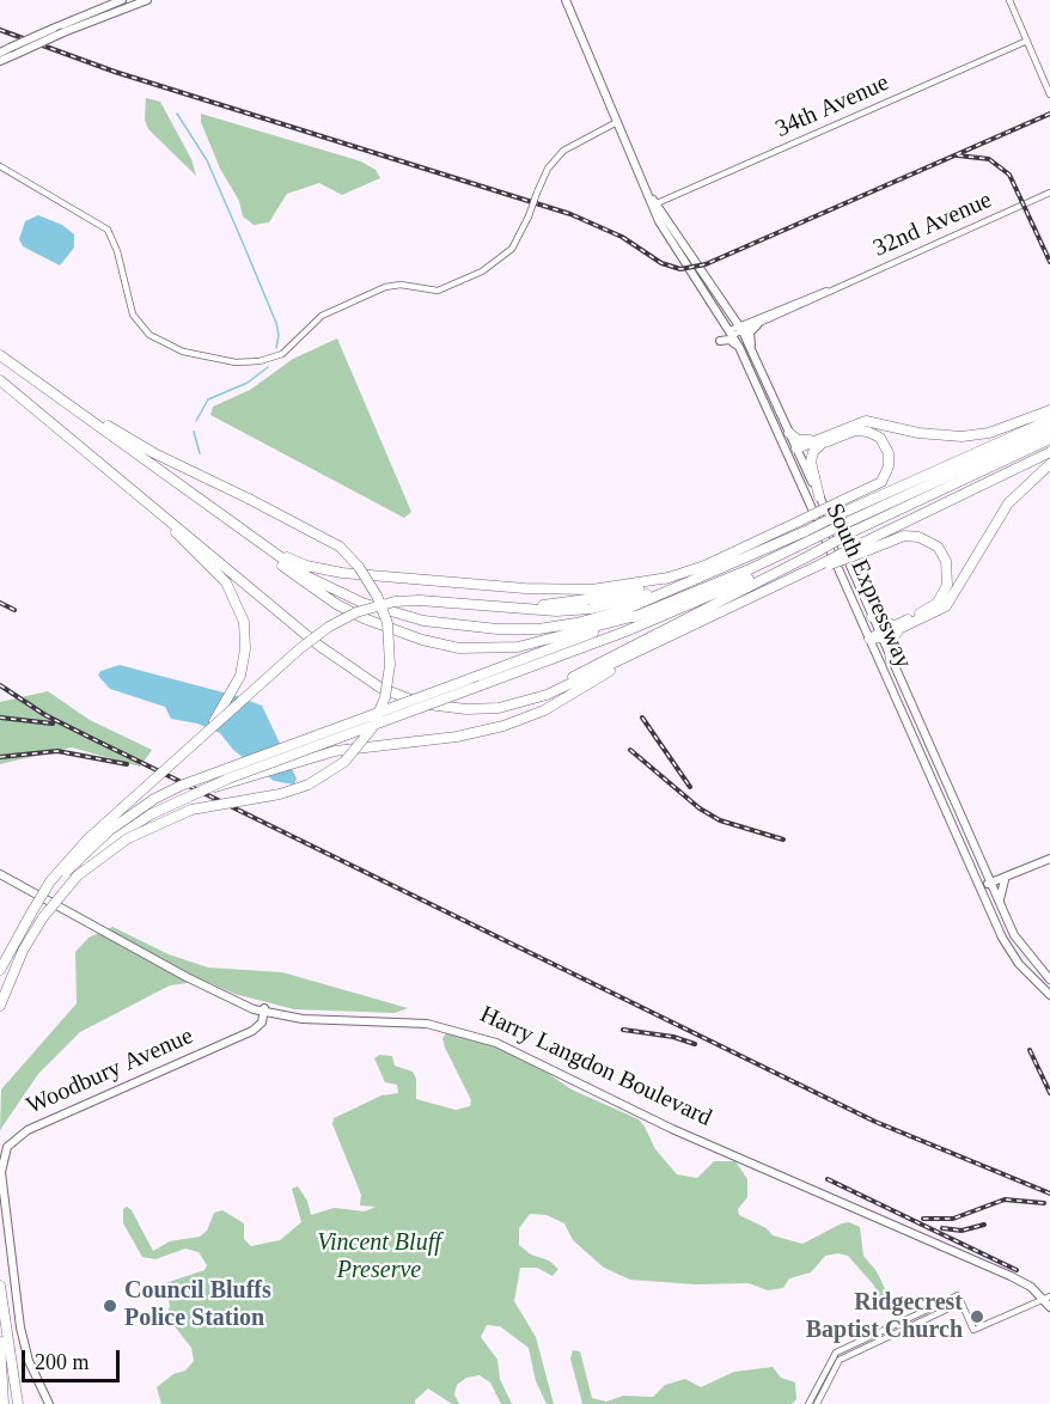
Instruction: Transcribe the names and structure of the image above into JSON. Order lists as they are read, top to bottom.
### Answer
{
  "streets": {
    "main road": ["South Expressway", "Harry Langdon Boulevard", "Woodbury Avenue"],
    "street": ["34th Avenue", "32nd Avenue"]
  },
  "crossings": [
    ["34th Avenue", "South Expressway"],
    ["32nd Avenue", "South Expressway"],
    ["Harry Langdon Boulevard", "Woodbury Avenue"]
  ],
  "parks": ["Vincent Bluff Preserve"],
  "places": ["Council Bluffs Police Station", "Ridgecrest Baptist Church"],
  "scale_bar": "200 m"
}
